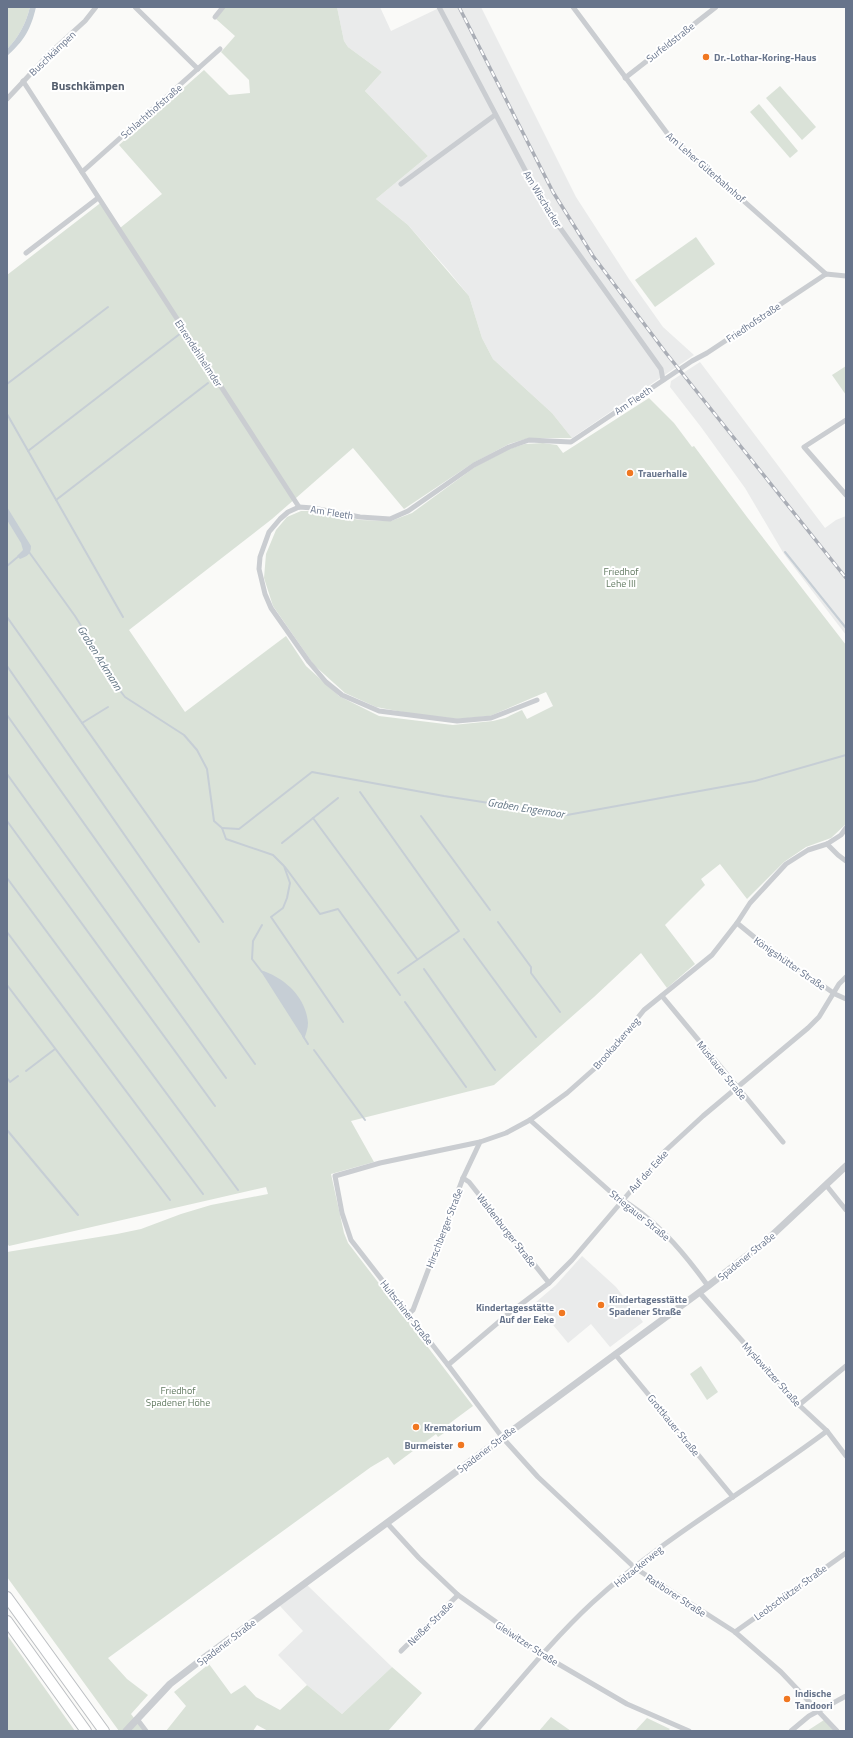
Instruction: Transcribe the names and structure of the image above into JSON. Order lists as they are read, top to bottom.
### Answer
{
  "streets": {
    "street": [
      "Surfeldstraße",
      "Buschkämpen",
      "Schlachthofstraße",
      "Am Leher Güterbahnhof",
      "Am Wischacker",
      "Friedhofstraße",
      "Ehrendehlhelmder",
      "Am Fleeth",
      "Königshütter Straße",
      "Brookackerweg",
      "Muskauer Straße",
      "Auf der Eeke",
      "Striegauer Straße",
      "Hirschberger Straße",
      "Waldenburger Straße",
      "Spadener Straße",
      "Hultschiner Straße",
      "Myslowitzer Straße",
      "Grottkauer Straße",
      "Holzackerweg",
      "Leobschützer Straße",
      "Ratiborer Straße",
      "Neißer Straße",
      "Gleiwitzer Straße"
    ]
  },
  "crossings": [
    ["Surfeldstraße", "Am Leher Güterbahnhof"],
    ["Buschkämpen", "Ehrendehlhelmder"],
    ["Schlachthofstraße", "Ehrendehlhelmder"],
    ["Am Leher Güterbahnhof", "Friedhofstraße"],
    ["Am Wischacker", "Friedhofstraße"],
    ["Am Wischacker", "Am Fleeth"],
    ["Friedhofstraße", "Am Fleeth"],
    ["Ehrendehlhelmder", "Am Fleeth"],
    ["Königshütter Straße", "Brookackerweg"],
    ["Königshütter Straße", "Auf der Eeke"],
    ["Brookackerweg", "Muskauer Straße"],
    ["Brookackerweg", "Striegauer Straße"],
    ["Brookackerweg", "Hirschberger Straße"],
    ["Brookackerweg", "Hultschiner Straße"],
    ["Muskauer Straße", "Auf der Eeke"],
    ["Auf der Eeke", "Striegauer Straße"],
    ["Auf der Eeke", "Waldenburger Straße"],
    ["Auf der Eeke", "Hultschiner Straße"],
    ["Striegauer Straße", "Spadener Straße"],
    ["Hirschberger Straße", "Waldenburger Straße"],
    ["Hirschberger Straße", "Hultschiner Straße"],
    ["Spadener Straße", "Hultschiner Straße"],
    ["Spadener Straße", "Myslowitzer Straße"],
    ["Spadener Straße", "Grottkauer Straße"],
    ["Spadener Straße", "Ratiborer Straße"],
    ["Spadener Straße", "Gleiwitzer Straße"],
    ["Hultschiner Straße", "Ratiborer Straße"],
    ["Myslowitzer Straße", "Holzackerweg"],
    ["Grottkauer Straße", "Holzackerweg"],
    ["Holzackerweg", "Ratiborer Straße"],
    ["Holzackerweg", "Gleiwitzer Straße"],
    ["Leobschützer Straße", "Ratiborer Straße"],
    ["Neißer Straße", "Gleiwitzer Straße"]
  ],
  "districts": ["Buschkämpen"],
  "water": ["Graben Ackmann", "Graben Engemoor"],
  "parks": ["Friedhof Lehe III", "Friedhof Spadener Höhe"],
  "places": [
    "Dr.-Lothar-Koring-Haus",
    "Trauerhalle",
    "Kindertagesstätte Spadener Straße",
    "Kindertagesstätte Auf der Eeke",
    "Krematorium",
    "Burmeister",
    "Indische Tandoori"
  ]
}
